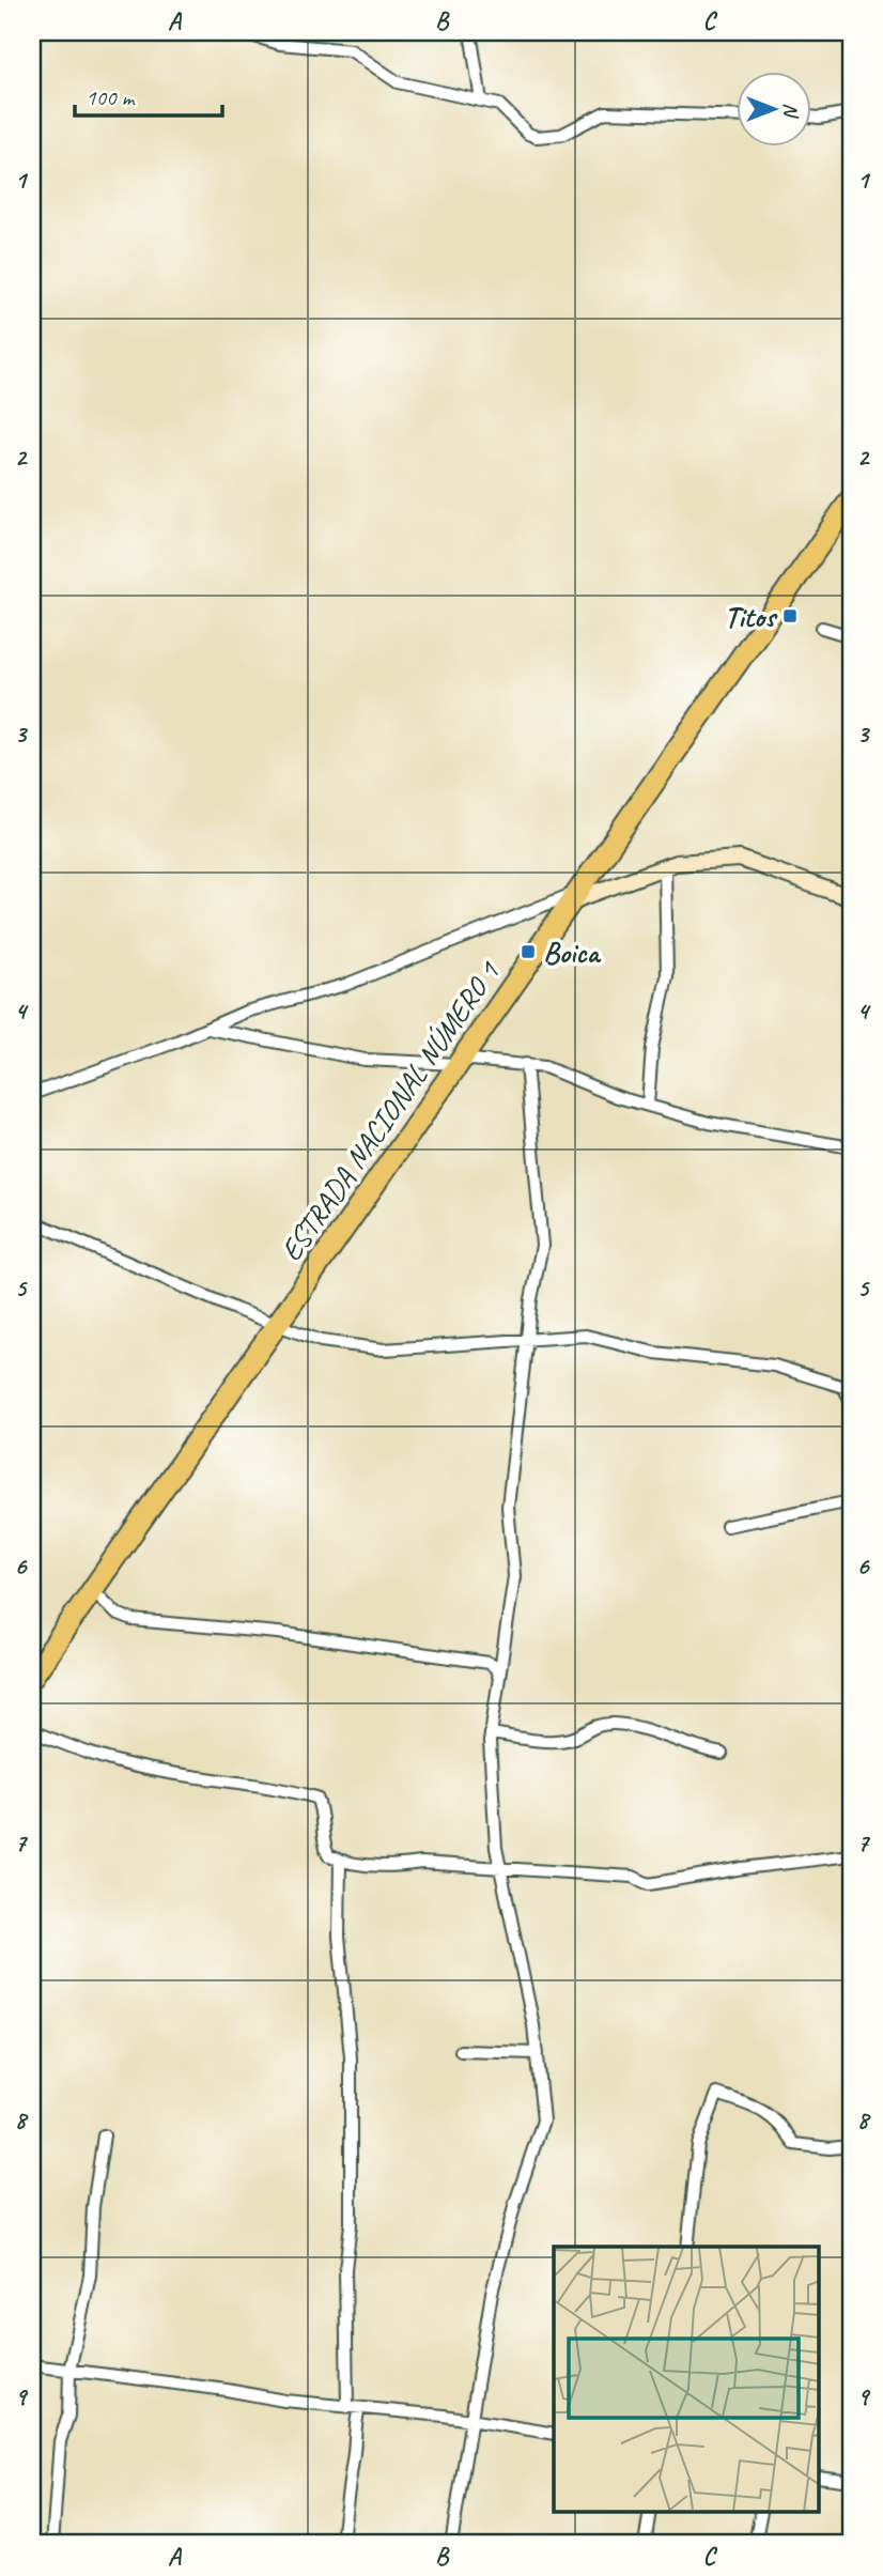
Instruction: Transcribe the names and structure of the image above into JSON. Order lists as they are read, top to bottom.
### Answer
{
  "streets": {
    "highway": ["ESTRADA NACIONAL NÚMERO 1"]
  },
  "places": {
    "transit": ["Titos", "Boica"]
  },
  "scale_bar": "100 m",
  "north": "right",
  "grid": {
    "columns": ["A", "B", "C"],
    "rows": [
      "1",
      "2",
      "3",
      "4",
      "5",
      "6",
      "7",
      "8",
      "9"
    ]
  }
}
